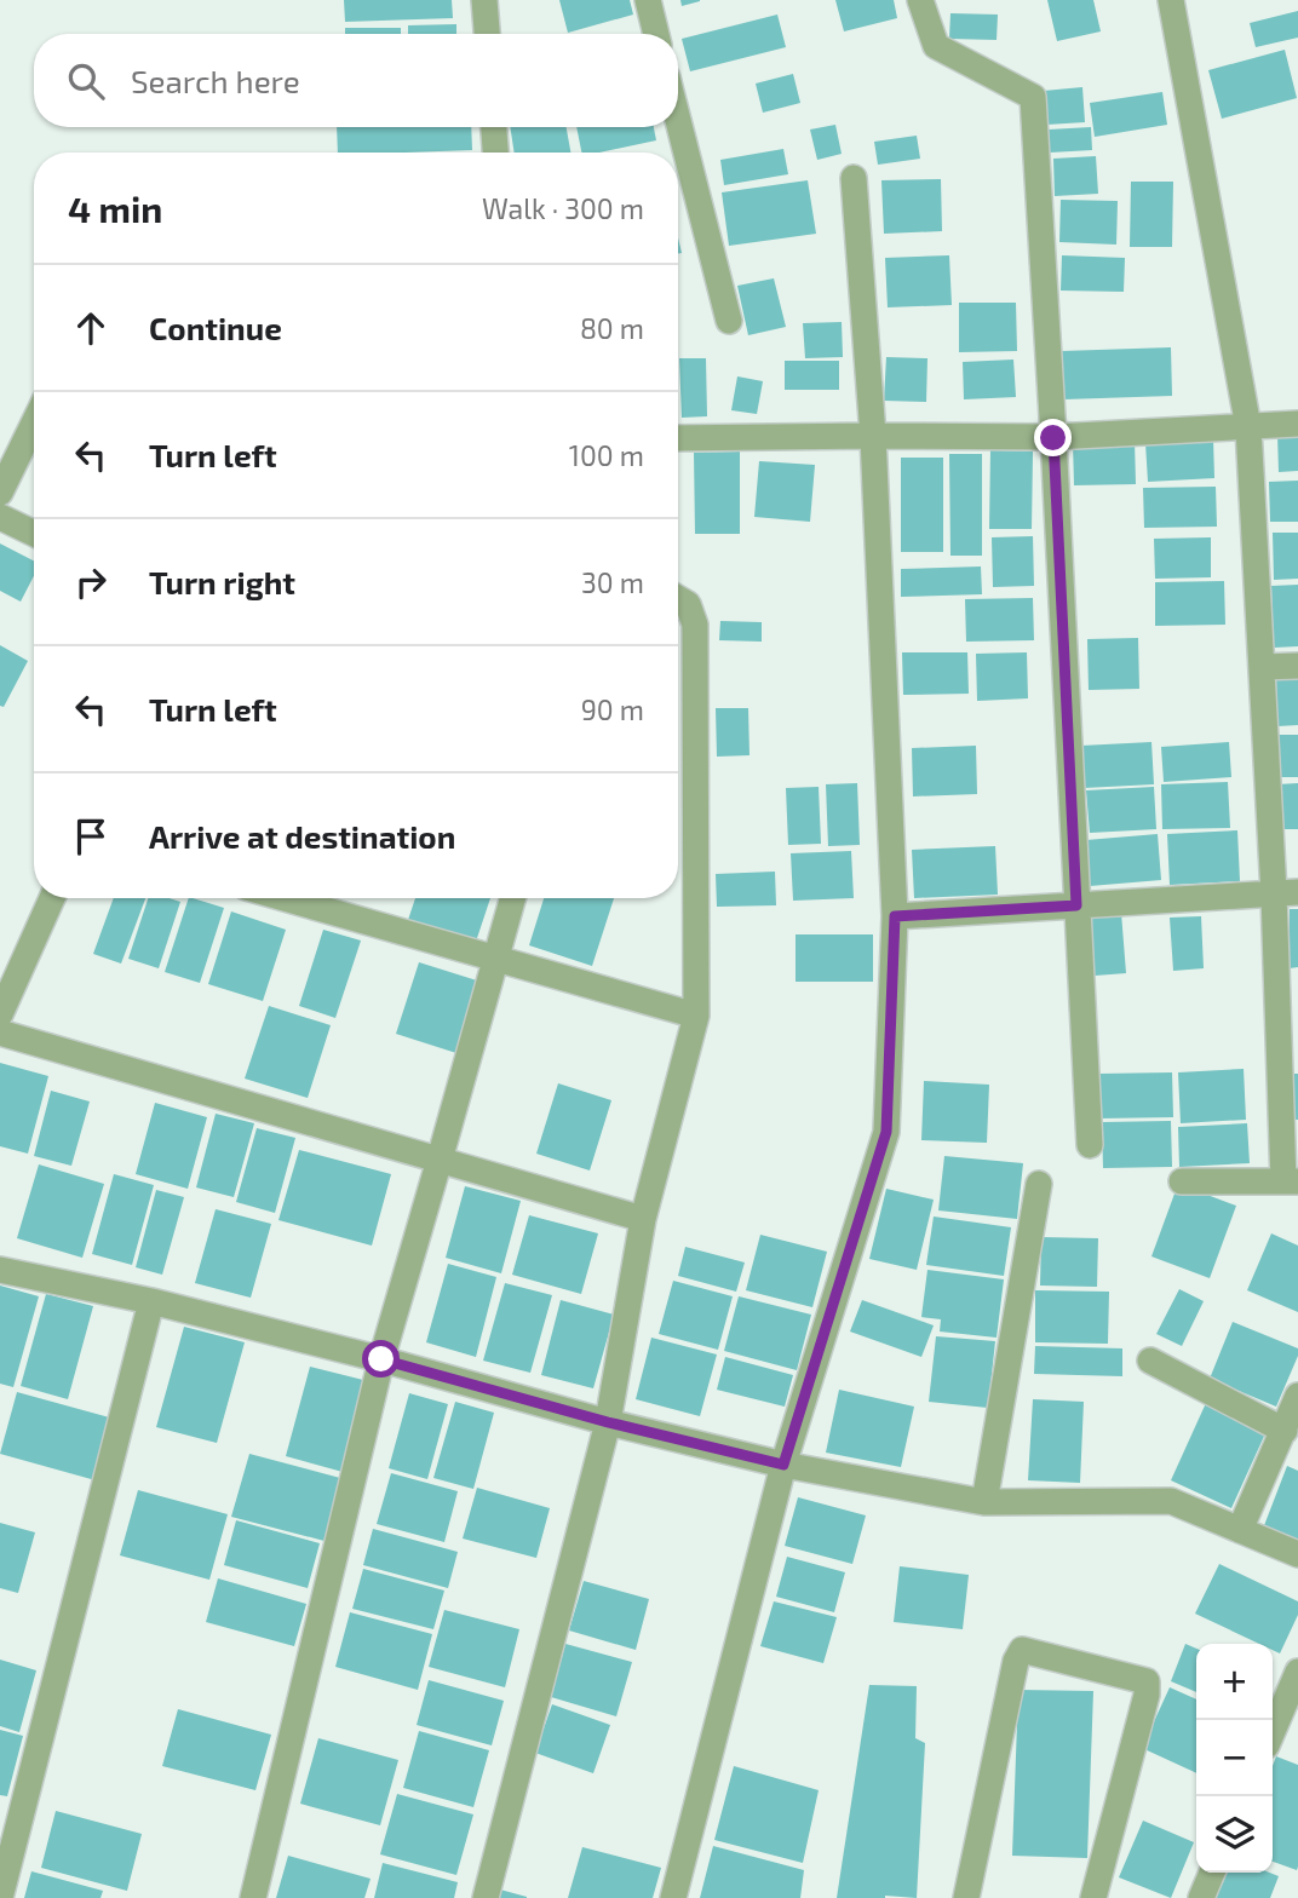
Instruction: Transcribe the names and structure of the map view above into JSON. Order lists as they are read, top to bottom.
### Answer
{
  "page": {
    "search": "Search here",
    "heading": ["4 min", "Walk · 300 m"],
    "list": [
      ["Continue", "80 m"],
      ["Turn left", "100 m"],
      ["Turn right", "30 m"],
      ["Turn left", "90 m"],
      "Arrive at destination"
    ],
    "map_buttons": ["+", "−"]
  }
}
